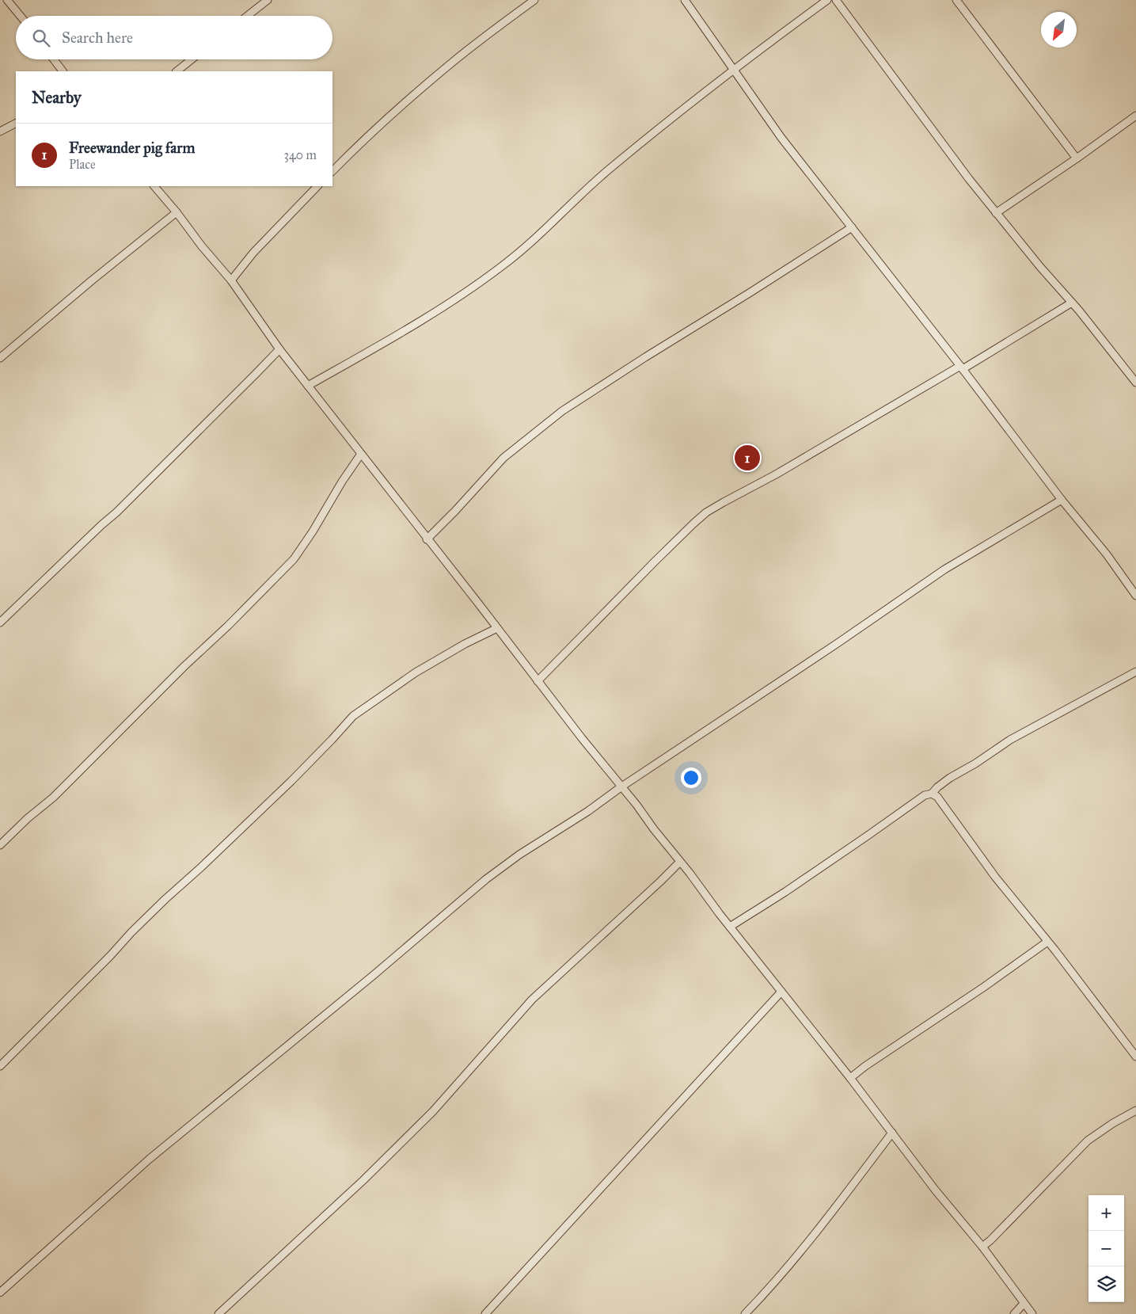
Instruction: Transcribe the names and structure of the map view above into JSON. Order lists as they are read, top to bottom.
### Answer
{
  "north": "bottom left",
  "page": {
    "search": "Search here",
    "heading": "Nearby",
    "list": [
      {
        "mark": "1",
        "name": "Freewander pig farm",
        "note": "Place",
        "value": "340 m"
      }
    ],
    "pins": "1",
    "map_buttons": ["+", "−"]
  }
}
